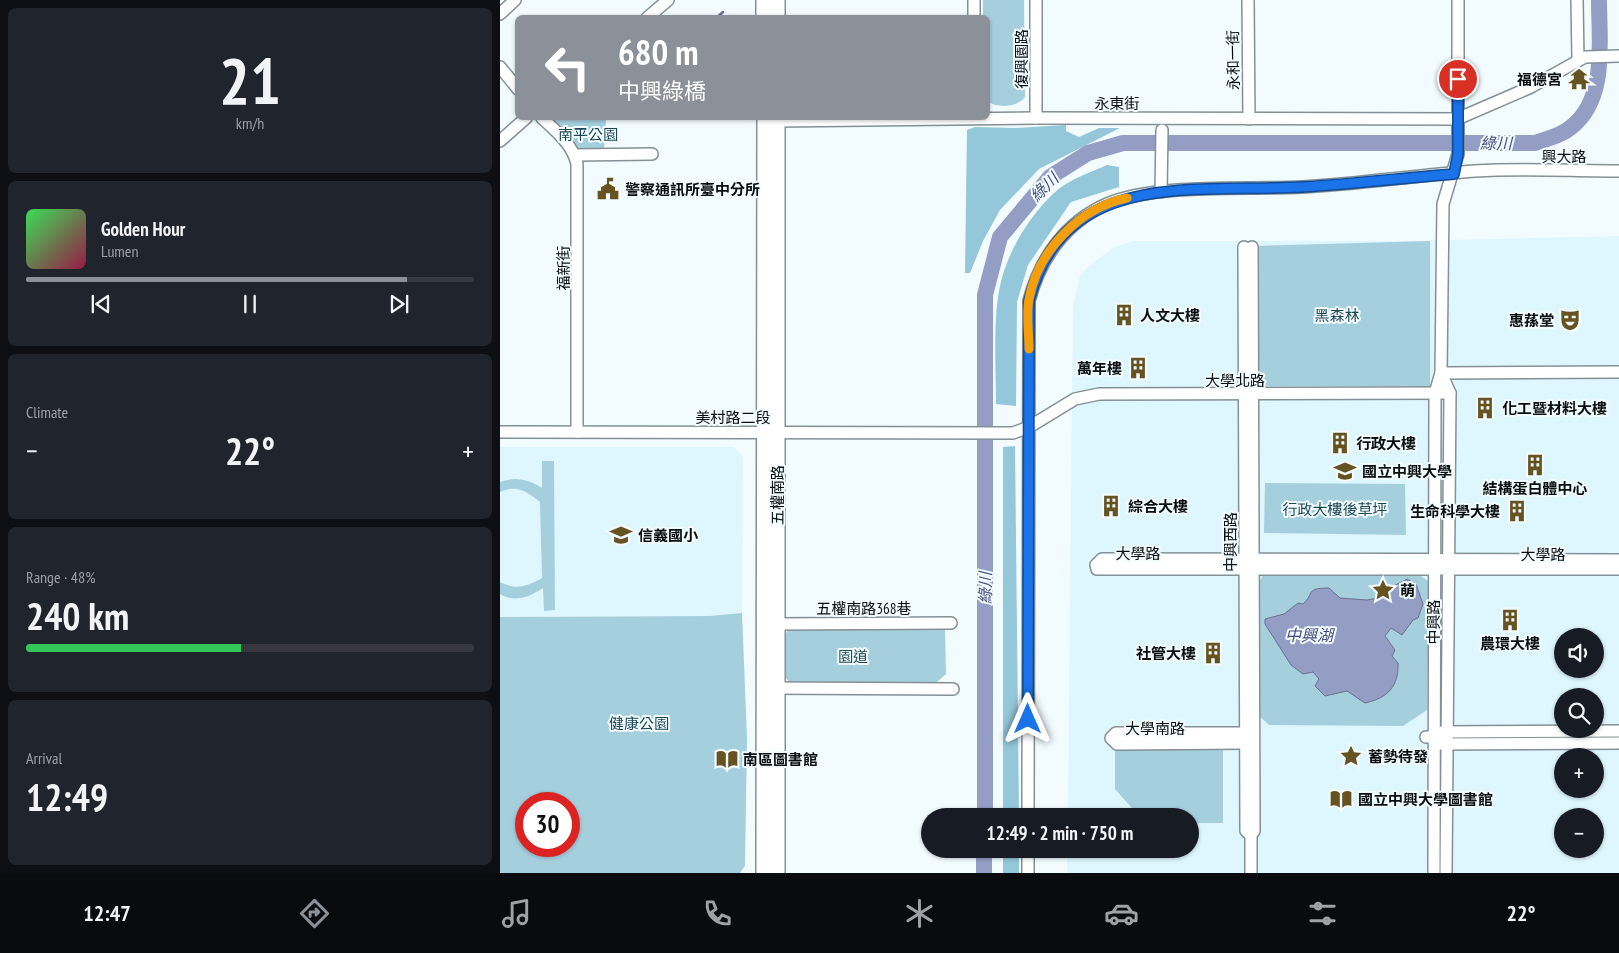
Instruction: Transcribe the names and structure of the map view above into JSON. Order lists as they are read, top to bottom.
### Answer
{
  "streets": {
    "main road": ["五權南路"],
    "street": [
      "復興園路",
      "永和一街",
      "永東街",
      "興大路",
      "福新街",
      "大學北路",
      "美村路二段",
      "中興西路",
      "大學路",
      "五權南路368巷",
      "中興路",
      "大學南路"
    ]
  },
  "crossings": [
    ["復興園路", "永東街"],
    ["永和一街", "永東街"],
    ["永東街", "中興路"],
    ["興大路", "大學北路"],
    ["興大路", "美村路二段"],
    ["興大路", "中興路"],
    ["福新街", "美村路二段"],
    ["大學北路", "美村路二段"],
    ["大學北路", "中興西路"],
    ["大學北路", "中興路"],
    ["美村路二段", "五權南路"],
    ["五權南路", "五權南路368巷"],
    ["中興西路", "大學路"],
    ["中興西路", "大學南路"],
    ["大學路", "中興路"]
  ],
  "water": ["綠川", "中興湖"],
  "parks": [
    "南平公園",
    "黑森林",
    "行政大樓後草坪",
    "園道",
    "健康公園"
  ],
  "places": {
    "temple": ["福德宮"],
    "public building": ["警察通訊所臺中分所"],
    "building": [
      "人文大樓",
      "萬年樓",
      "化工暨材料大樓",
      "行政大樓",
      "結構蛋白體中心",
      "綜合大樓",
      "生命科學大樓",
      "農環大樓",
      "社管大樓"
    ],
    "theatre": ["惠蓀堂"],
    "school or university": ["國立中興大學", "信義國小"],
    "place": ["萌", "蓄勢待發"],
    "library": ["南區圖書館", "國立中興大學圖書館"]
  },
  "page": {
    "tile": [
      ["21", "km/h"],
      "Climate",
      ["Range · 48%", "240 km"],
      ["Arrival", "12:49"]
    ],
    "turn": ["680 m", "中興綠橋"],
    "song": ["Golden Hour", "Lumen"],
    "heat": ["−", "22°", "+"],
    "map_buttons": ["+", "−"],
    "limit": "30",
    "trip": "12:49 · 2 min · 750 m",
    "tabs": ["12:47", "22°"]
  }
}
